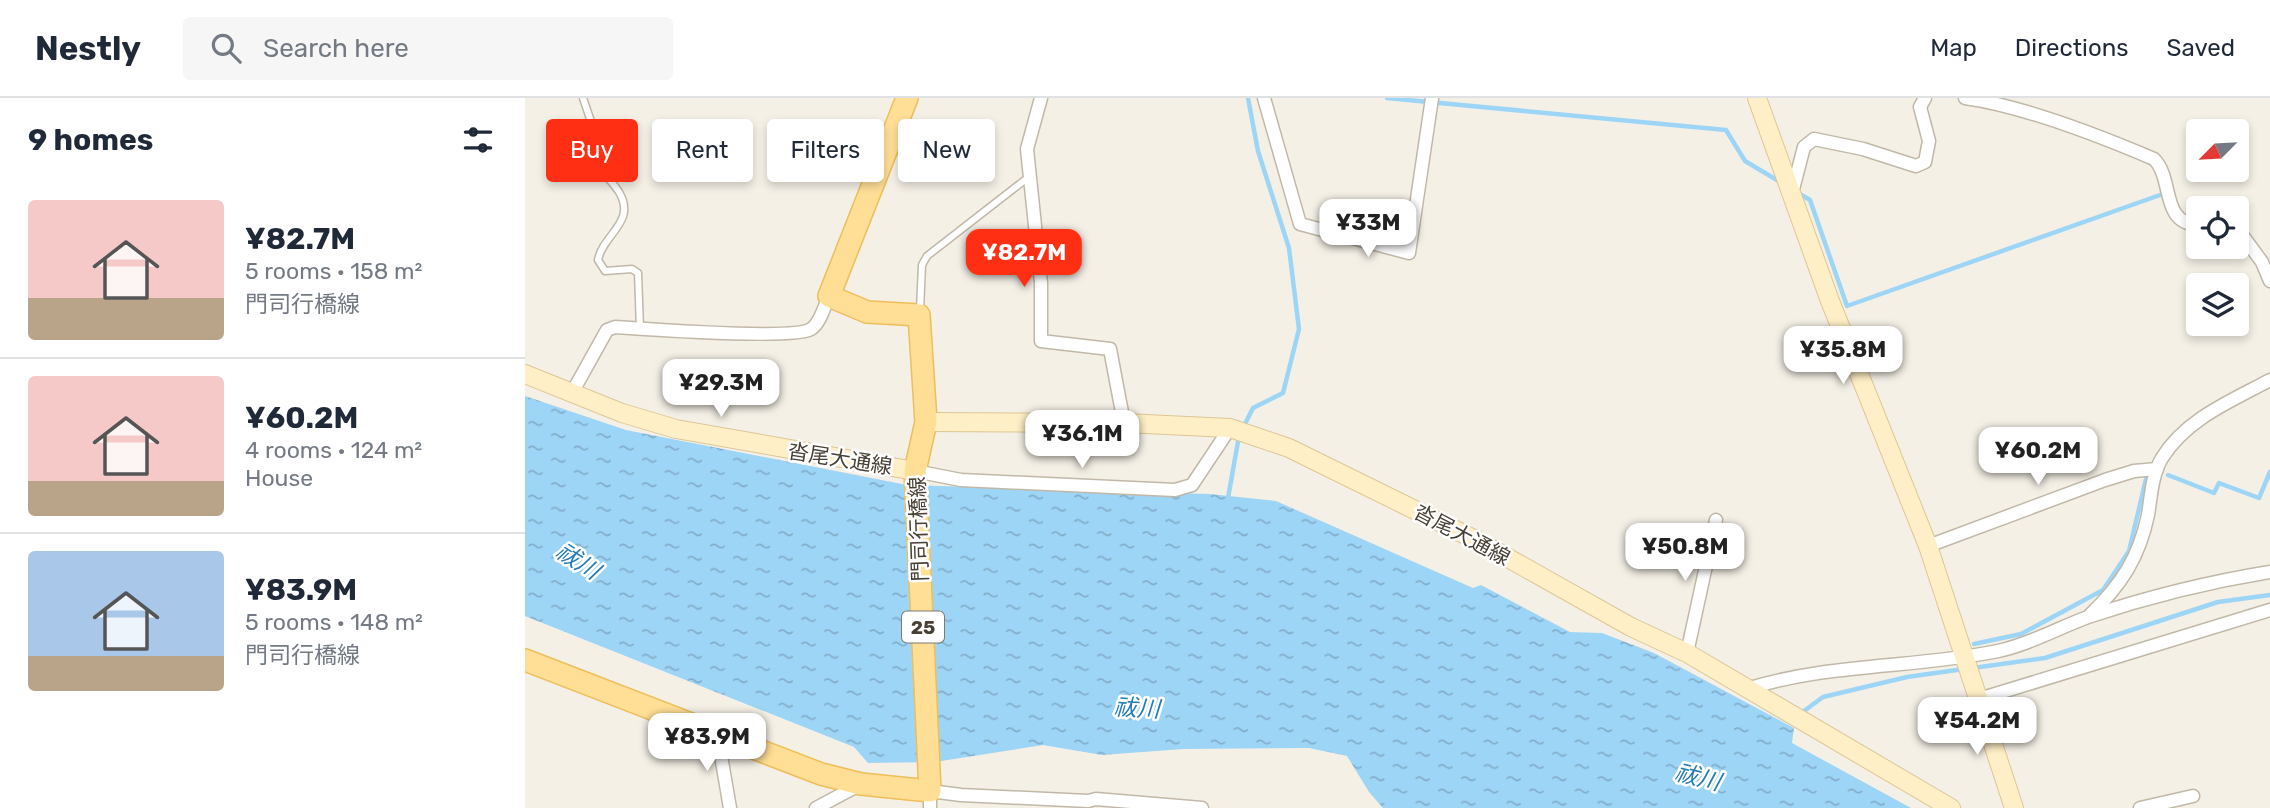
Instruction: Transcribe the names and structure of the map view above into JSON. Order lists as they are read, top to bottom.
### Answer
{
  "streets": {
    "main road": ["沓尾大通線", "門司行橋線", "25"]
  },
  "crossings": [
    ["沓尾大通線", "門司行橋線"]
  ],
  "water": ["祓川"],
  "north": "bottom left",
  "page": {
    "header": "Nestly",
    "search": "Search here",
    "nav": ["Map", "Directions", "Saved"],
    "heading": "9 homes",
    "chip": [
      "Buy",
      "Rent",
      "Filters",
      "New"
    ],
    "list": [
      {
        "name": "¥82.7M",
        "note": "5 rooms · 158 m² · 門司行橋線"
      },
      {
        "name": "¥60.2M",
        "note": "4 rooms · 124 m² · House"
      },
      {
        "name": "¥83.9M",
        "note": "5 rooms · 148 m² · 門司行橋線"
      }
    ],
    "price": [
      "¥33M",
      "¥82.7M",
      "¥35.8M",
      "¥29.3M",
      "¥36.1M",
      "¥60.2M",
      "¥50.8M",
      "¥54.2M",
      "¥83.9M"
    ]
  }
}
